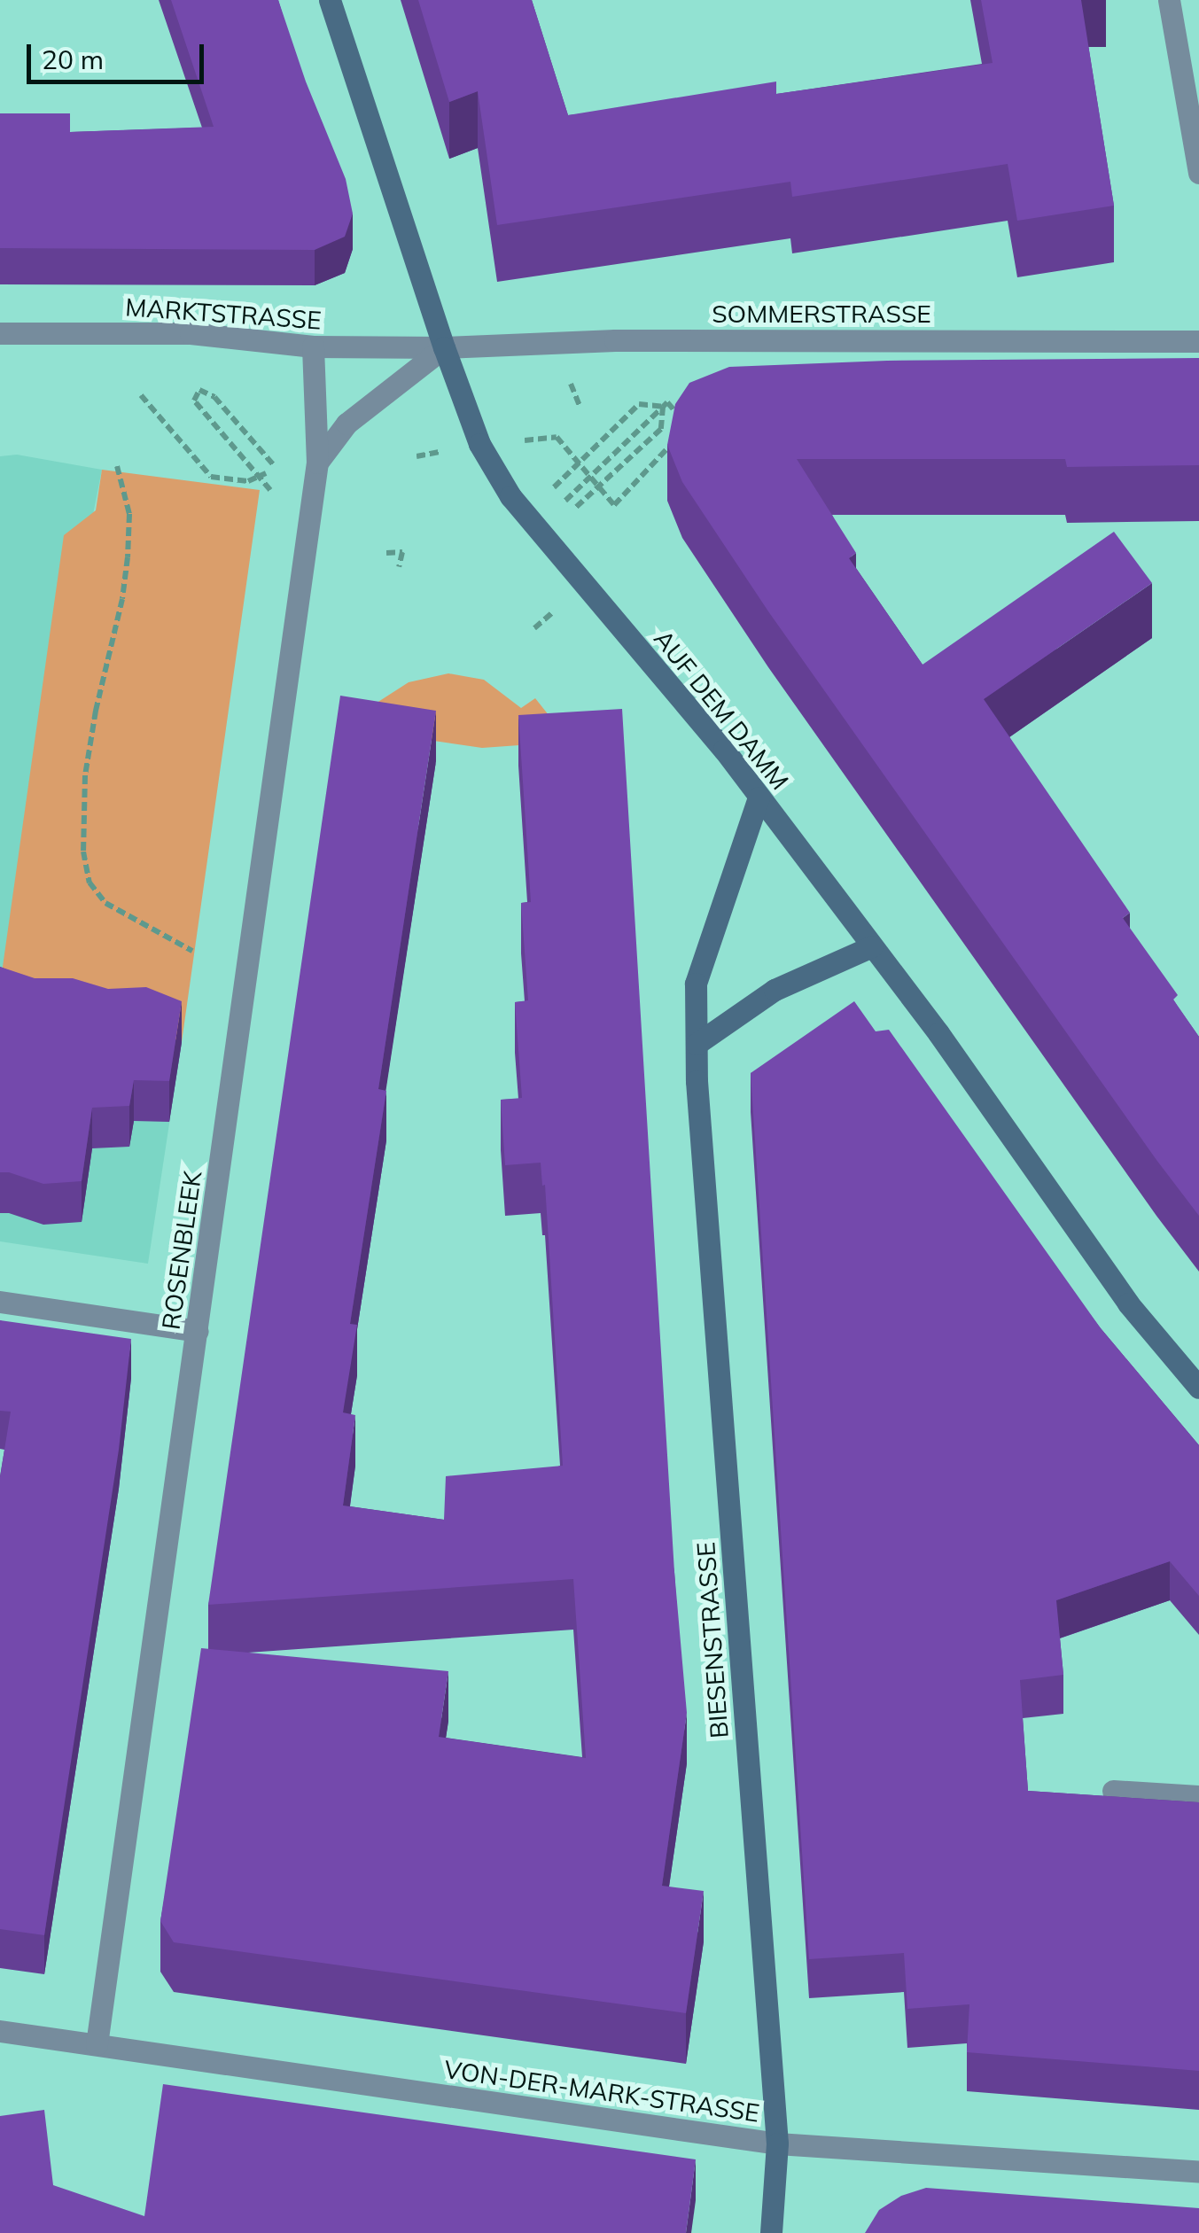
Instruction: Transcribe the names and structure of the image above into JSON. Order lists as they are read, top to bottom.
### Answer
{
  "streets": {
    "street": [
      "MARKTSTRASSE",
      "SOMMERSTRASSE",
      "AUF DEM DAMM",
      "ROSENBLEEK",
      "BIESENSTRASSE",
      "VON-DER-MARK-STRASSE"
    ]
  },
  "crossings": [
    ["MARKTSTRASSE", "SOMMERSTRASSE"],
    ["MARKTSTRASSE", "AUF DEM DAMM"],
    ["MARKTSTRASSE", "ROSENBLEEK"],
    ["SOMMERSTRASSE", "AUF DEM DAMM"],
    ["SOMMERSTRASSE", "ROSENBLEEK"],
    ["AUF DEM DAMM", "ROSENBLEEK"],
    ["AUF DEM DAMM", "BIESENSTRASSE"],
    ["ROSENBLEEK", "VON-DER-MARK-STRASSE"],
    ["BIESENSTRASSE", "VON-DER-MARK-STRASSE"]
  ],
  "scale_bar": "20 m"
}
